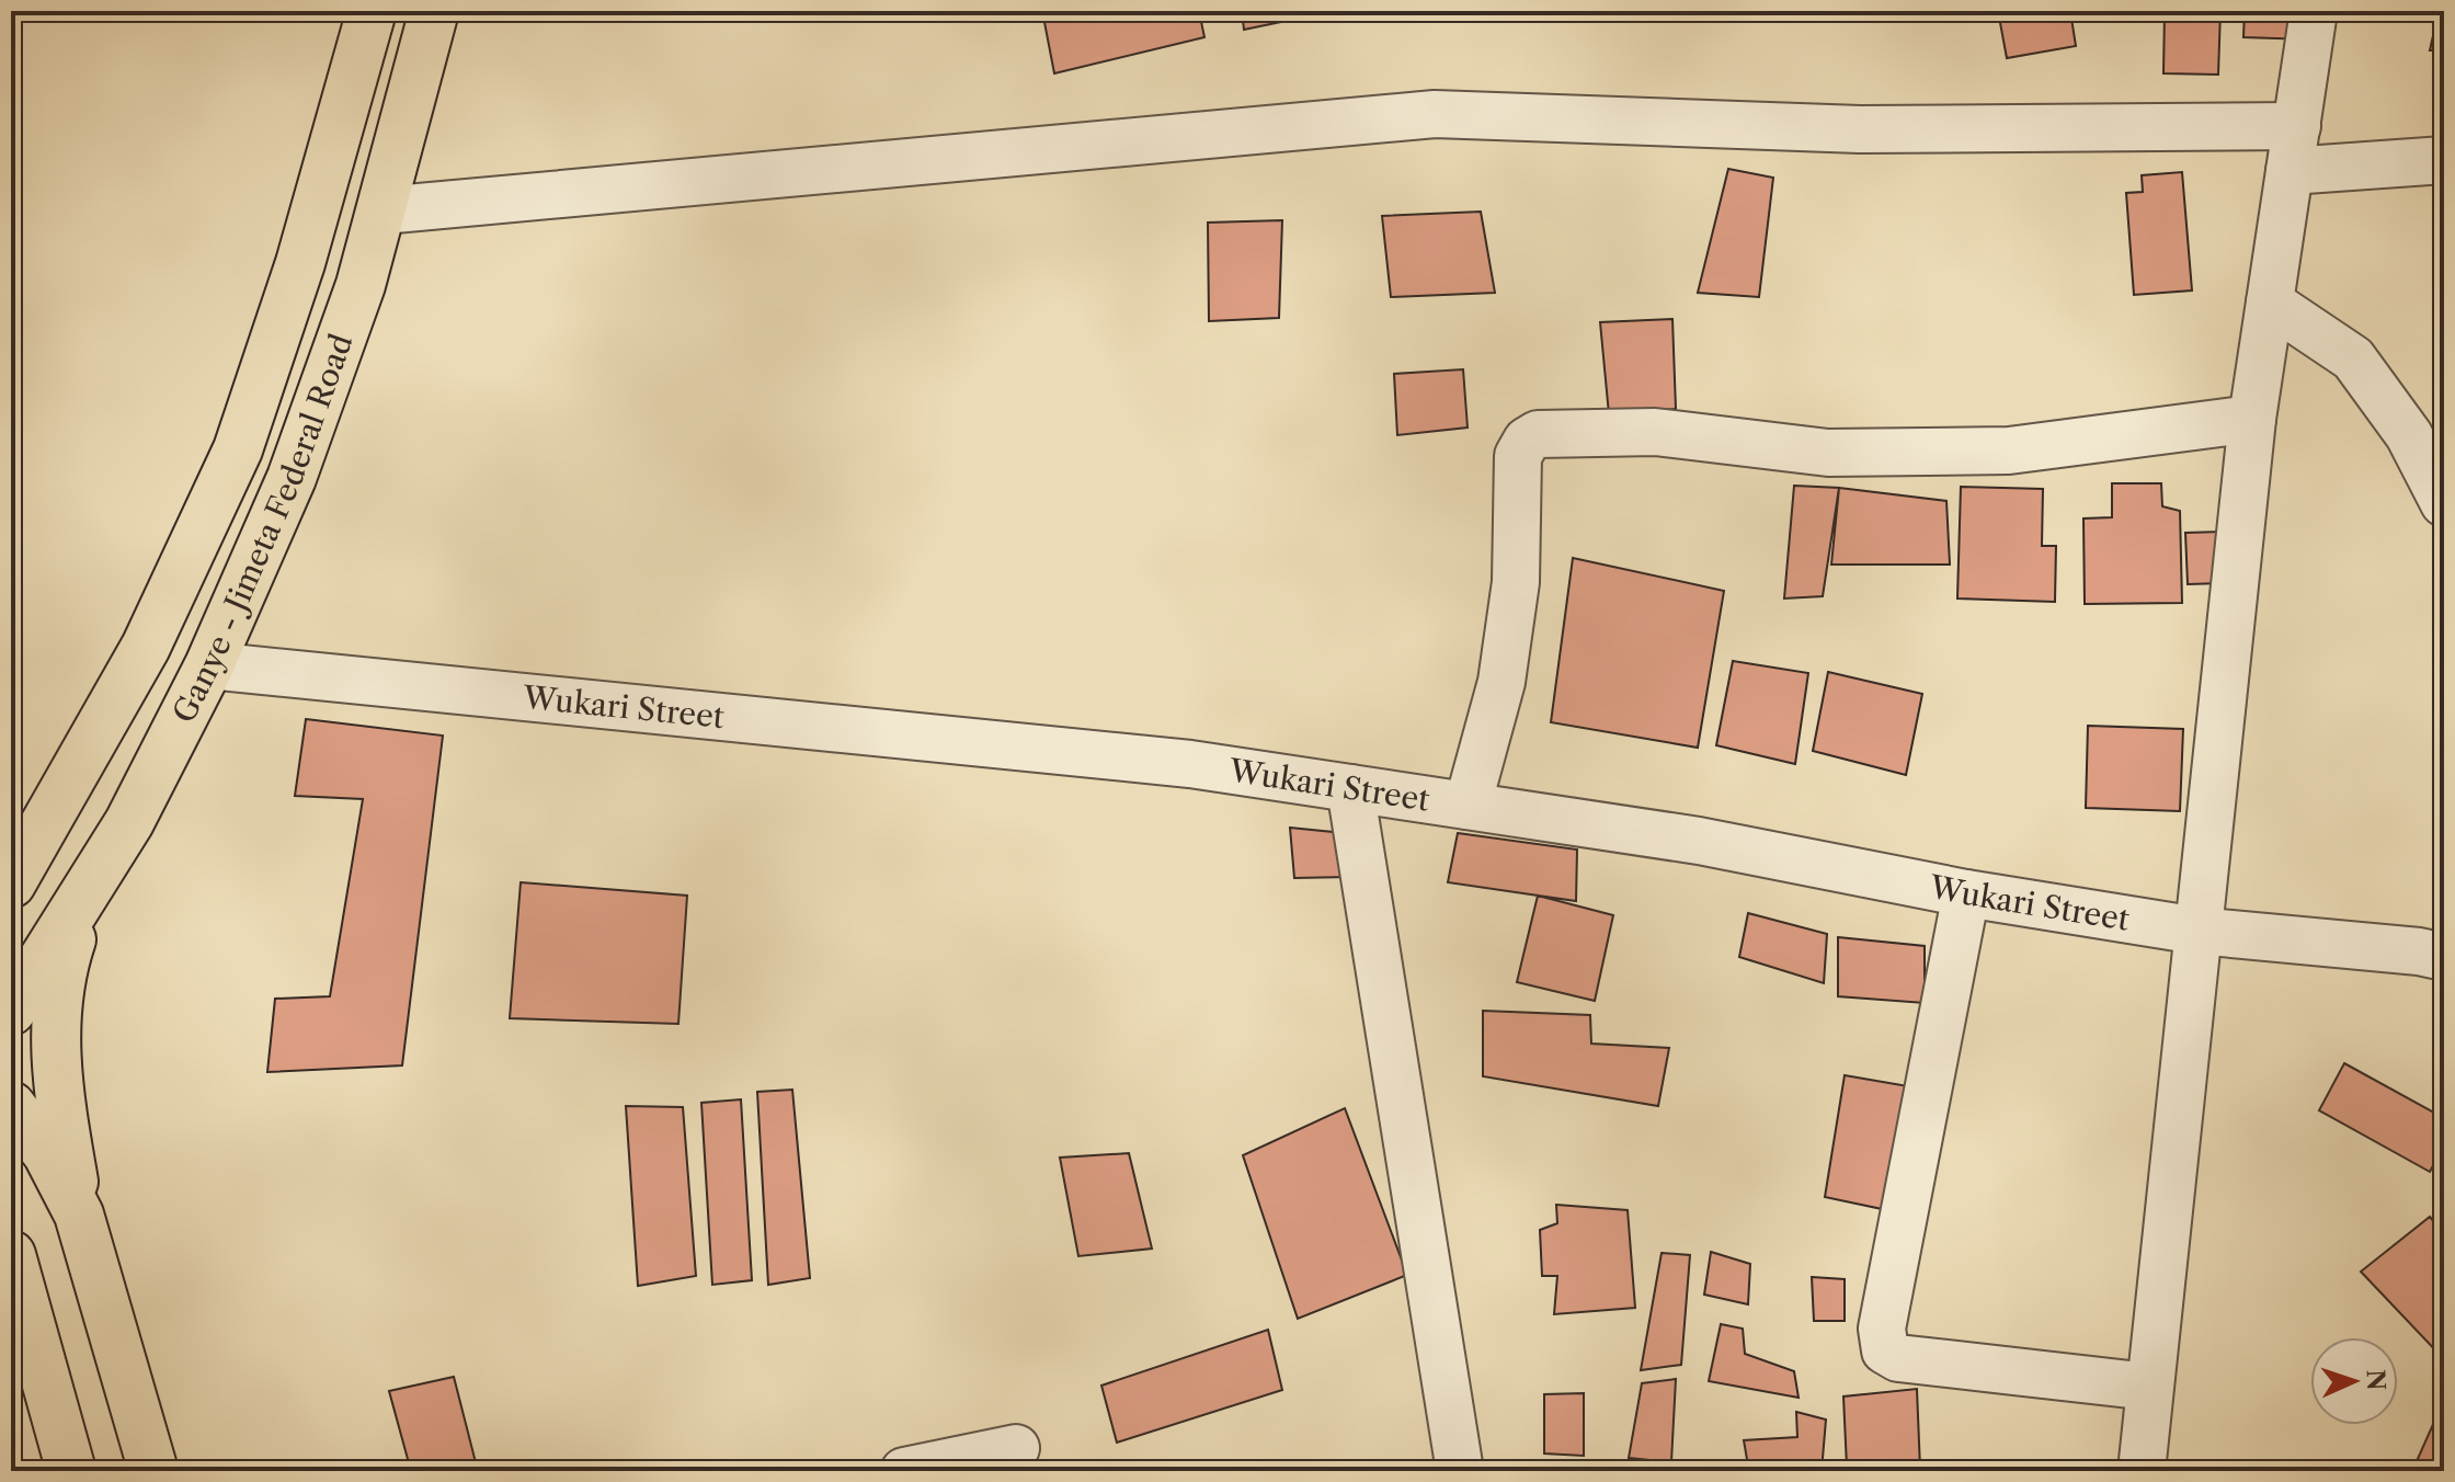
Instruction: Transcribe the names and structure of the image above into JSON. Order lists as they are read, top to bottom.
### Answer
{
  "streets": {
    "main road": ["Ganye - Jimeta Federal Road"],
    "street": ["Wukari Street"]
  },
  "crossings": [
    ["Ganye - Jimeta Federal Road", "Wukari Street"]
  ],
  "north": "right"
}
